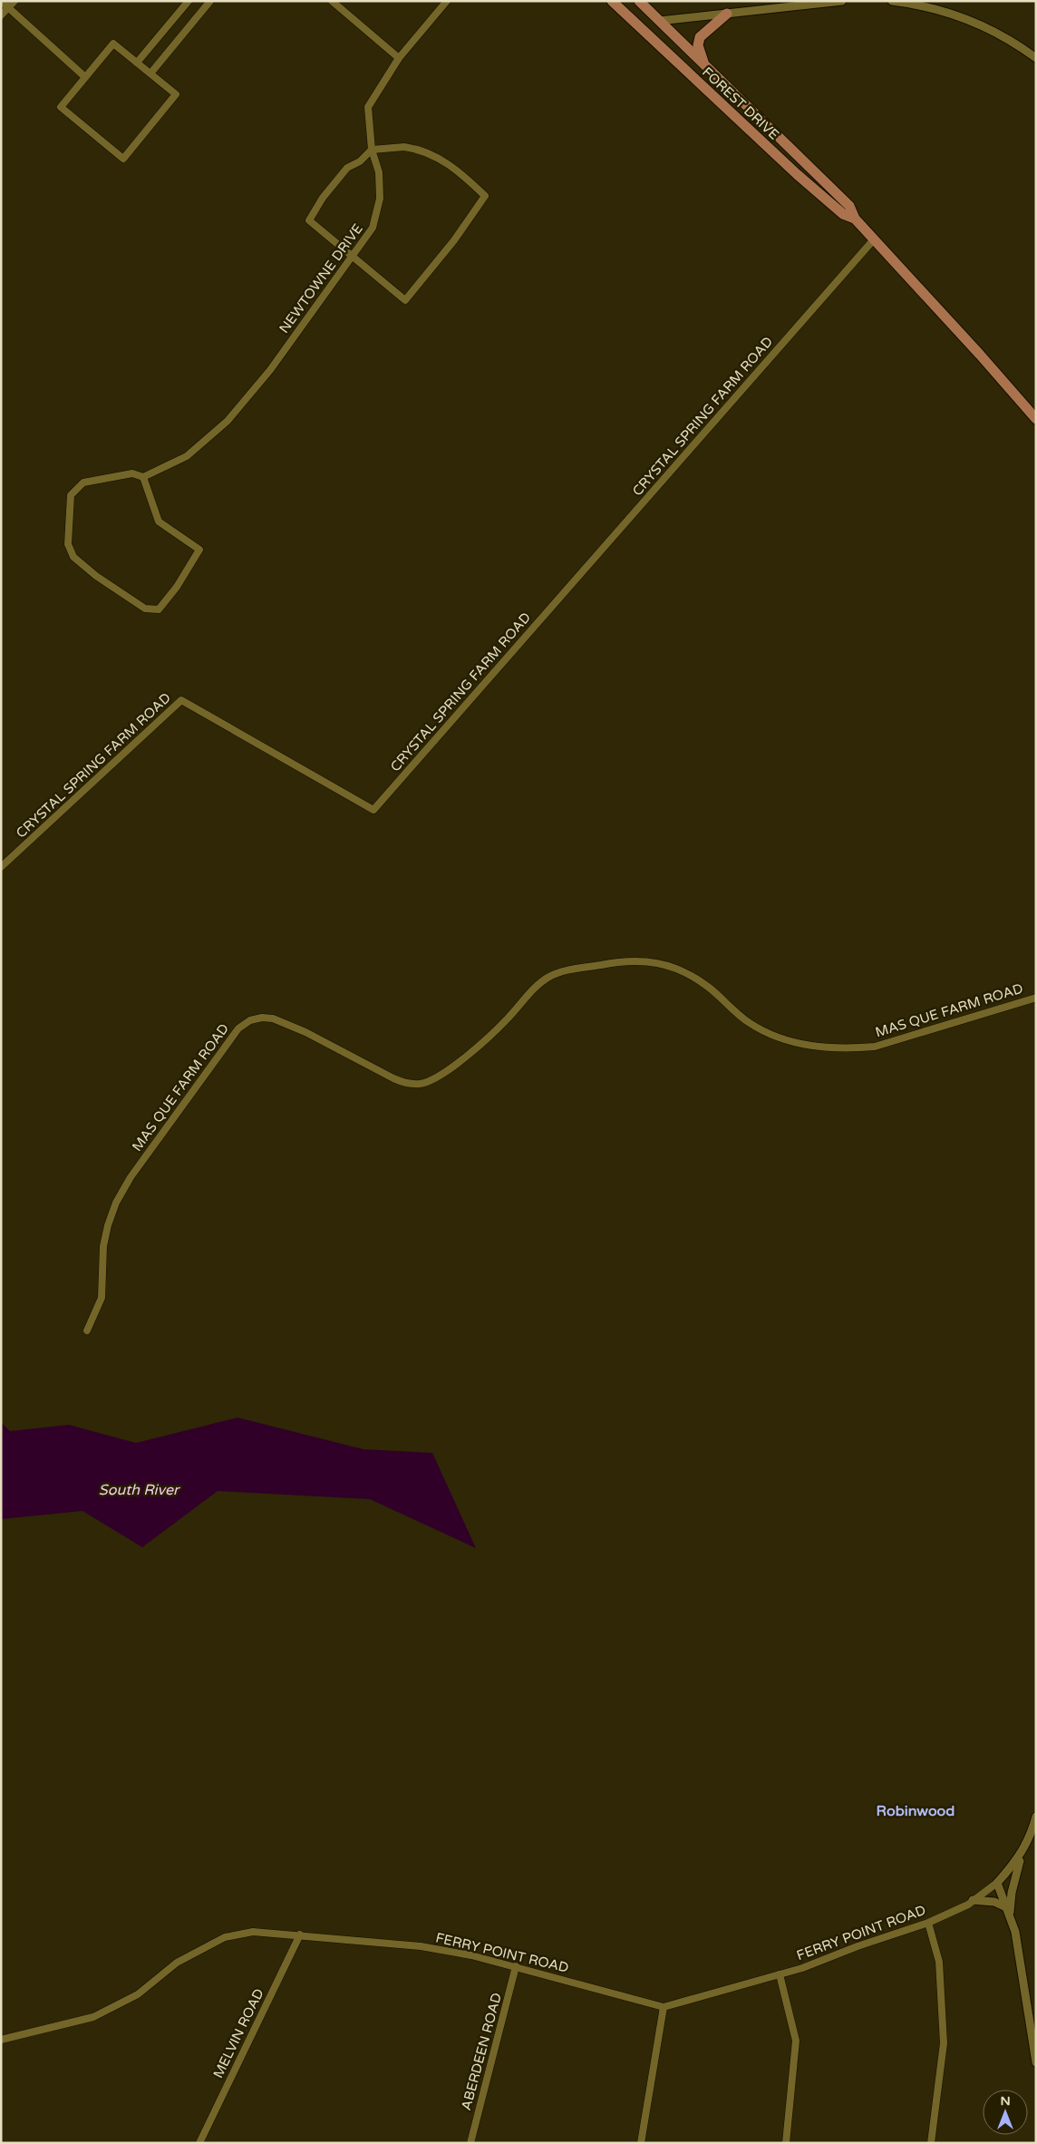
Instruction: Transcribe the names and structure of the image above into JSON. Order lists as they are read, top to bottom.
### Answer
{
  "streets": {
    "main road": ["FOREST DRIVE"],
    "street": [
      "NEWTOWNE DRIVE",
      "CRYSTAL SPRING FARM ROAD",
      "MAS QUE FARM ROAD",
      "FERRY POINT ROAD",
      "MELVIN ROAD",
      "ABERDEEN ROAD"
    ]
  },
  "crossings": [
    ["FOREST DRIVE", "CRYSTAL SPRING FARM ROAD"],
    ["FERRY POINT ROAD", "MELVIN ROAD"],
    ["FERRY POINT ROAD", "ABERDEEN ROAD"]
  ],
  "districts": ["Robinwood"],
  "water": ["South River"],
  "north": "top"
}
